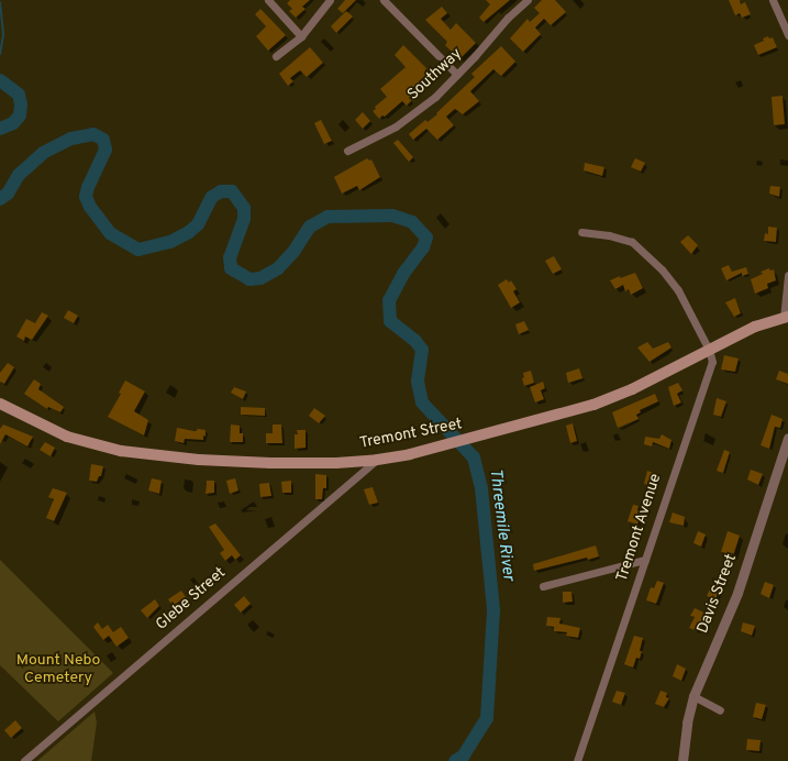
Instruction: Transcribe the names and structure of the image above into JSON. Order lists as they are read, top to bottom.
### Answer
{
  "streets": {
    "main road": ["Tremont Street"],
    "street": [
      "Southway",
      "Tremont Avenue",
      "Davis Street",
      "Glebe Street"
    ]
  },
  "crossings": [
    ["Tremont Street", "Tremont Avenue"],
    ["Tremont Street", "Glebe Street"]
  ],
  "water": ["Threemile River"],
  "parks": ["Mount Nebo Cemetery"]
}
